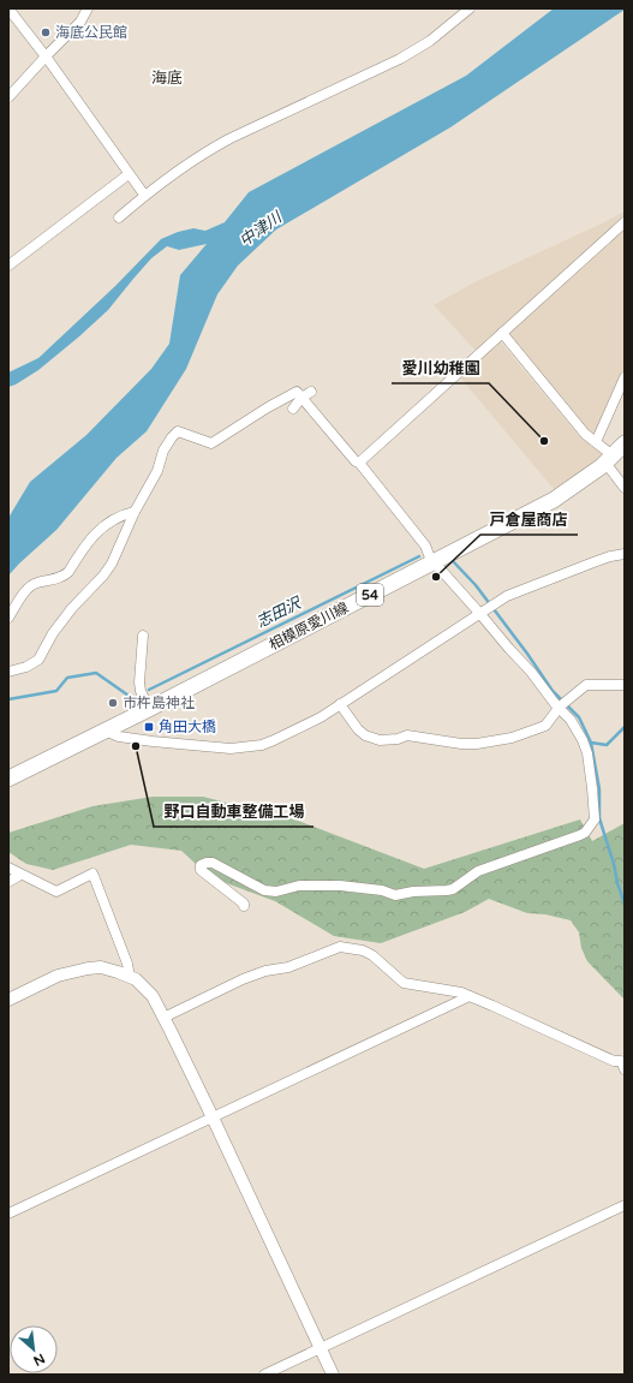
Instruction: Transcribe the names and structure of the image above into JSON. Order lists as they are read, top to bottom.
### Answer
{
  "streets": {
    "main road": ["54", "相模原愛川線"]
  },
  "districts": ["海底"],
  "water": ["中津川", "志田沢"],
  "places": {
    "other": [
      "海底公民館",
      "愛川幼稚園",
      "戸倉屋商店",
      "市杵島神社",
      "野口自動車整備工場"
    ],
    "transit": ["角田大橋"]
  },
  "north": "bottom right"
}
